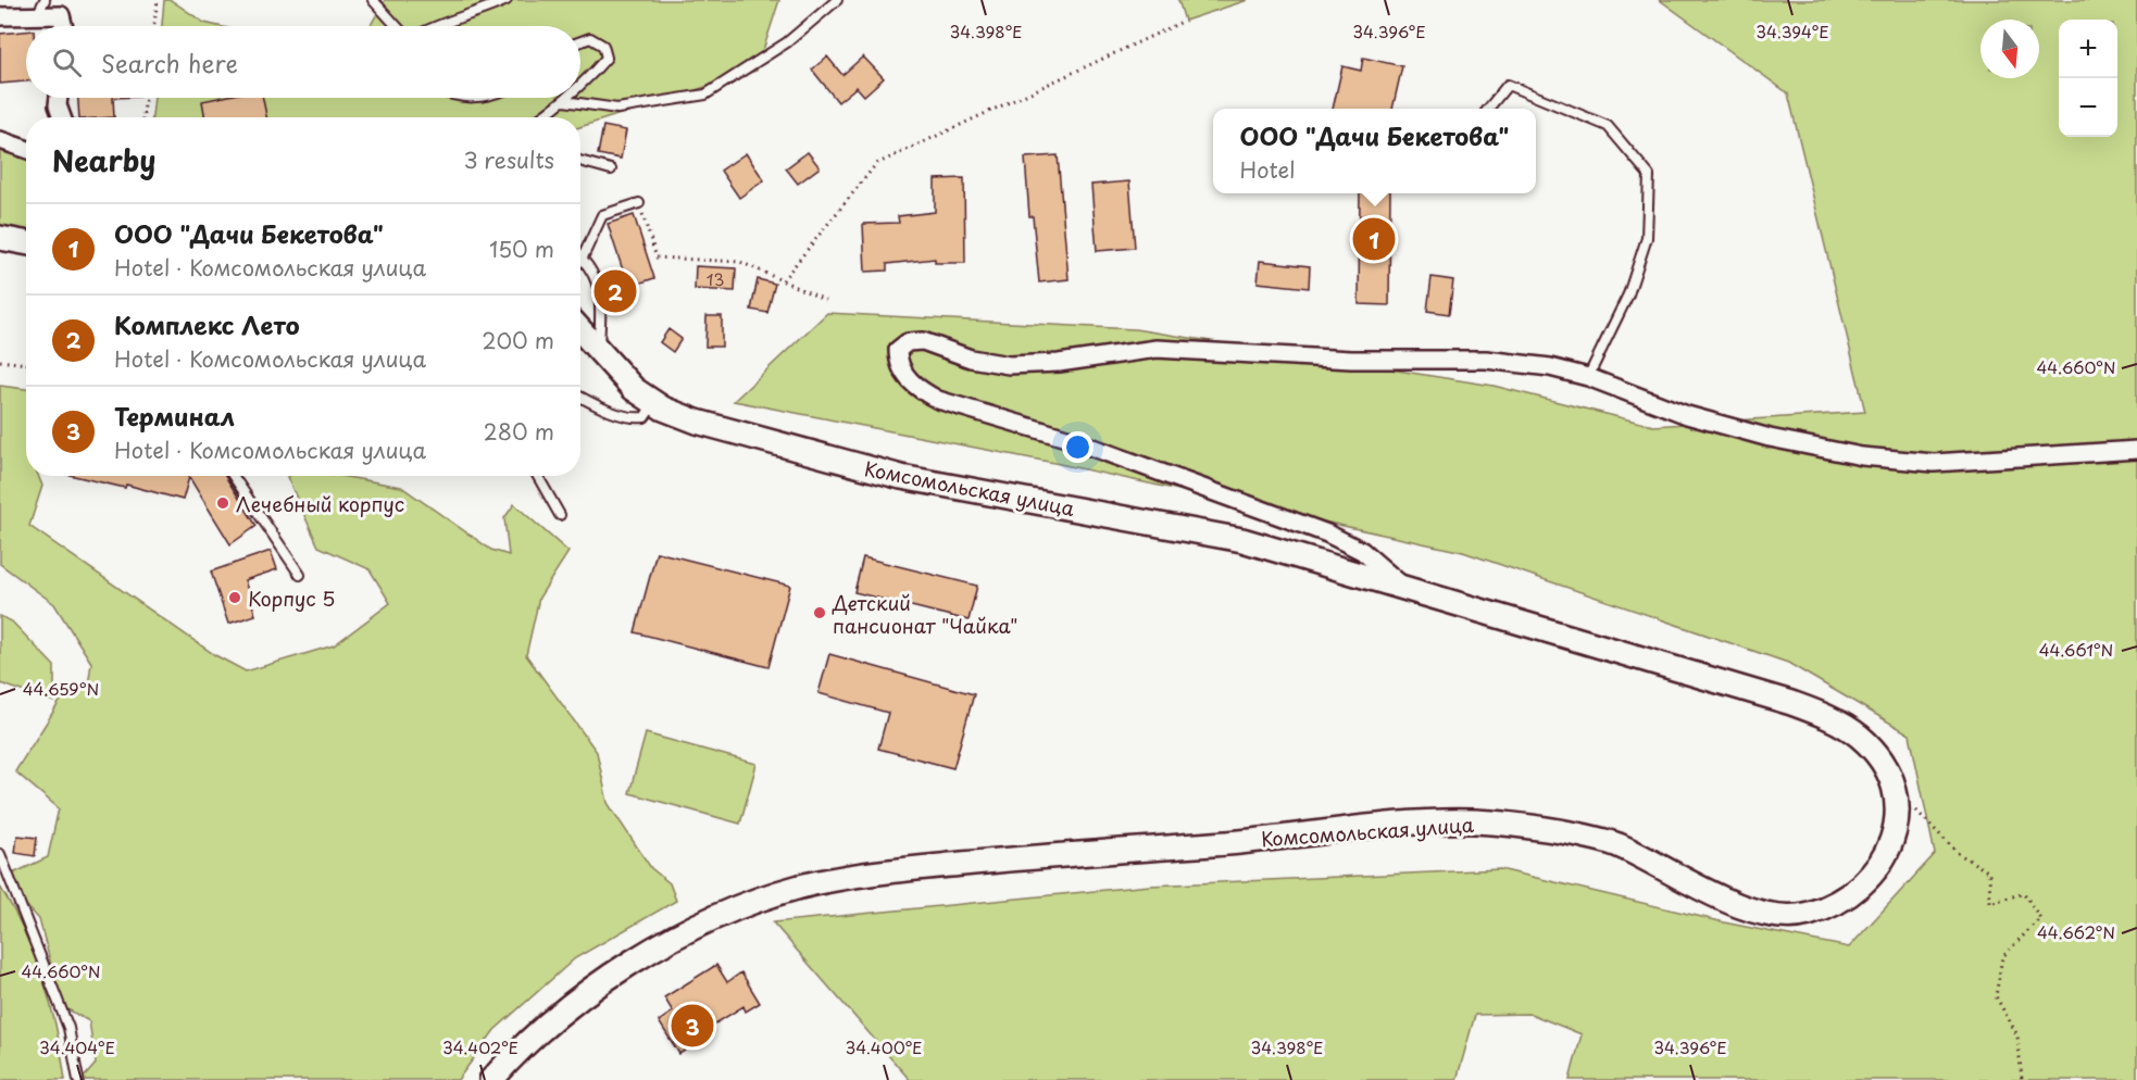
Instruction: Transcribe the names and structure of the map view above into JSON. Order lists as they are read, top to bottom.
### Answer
{
  "streets": {
    "main road": ["Комсомольская улица"]
  },
  "places": ["Лечебный корпус", "Корпус 5", "Детский пансионат \"Чайка\""],
  "house_numbers": ["13"],
  "north": "bottom",
  "page": {
    "map_buttons": ["+", "−"],
    "search": "Search here",
    "popup": ["ООО \"Дачи Бекетова\"", "Hotel"],
    "heading": ["Nearby", "3 results"],
    "list": [
      {
        "mark": "1",
        "name": "ООО \"Дачи Бекетова\"",
        "note": "Hotel · Комсомольская улица",
        "value": "150 m"
      },
      {
        "mark": "2",
        "name": "Комплекс Лето",
        "note": "Hotel · Комсомольская улица",
        "value": "200 m"
      },
      {
        "mark": "3",
        "name": "Терминал",
        "note": "Hotel · Комсомольская улица",
        "value": "280 m"
      }
    ],
    "pins": ["1", "2", "3"]
  },
  "coordinates": [
    "34.398°E",
    "34.396°E",
    "34.394°E",
    "44.660°N",
    "44.661°N",
    "44.659°N",
    "44.662°N",
    "34.404°E",
    "34.402°E",
    "34.400°E"
  ]
}
